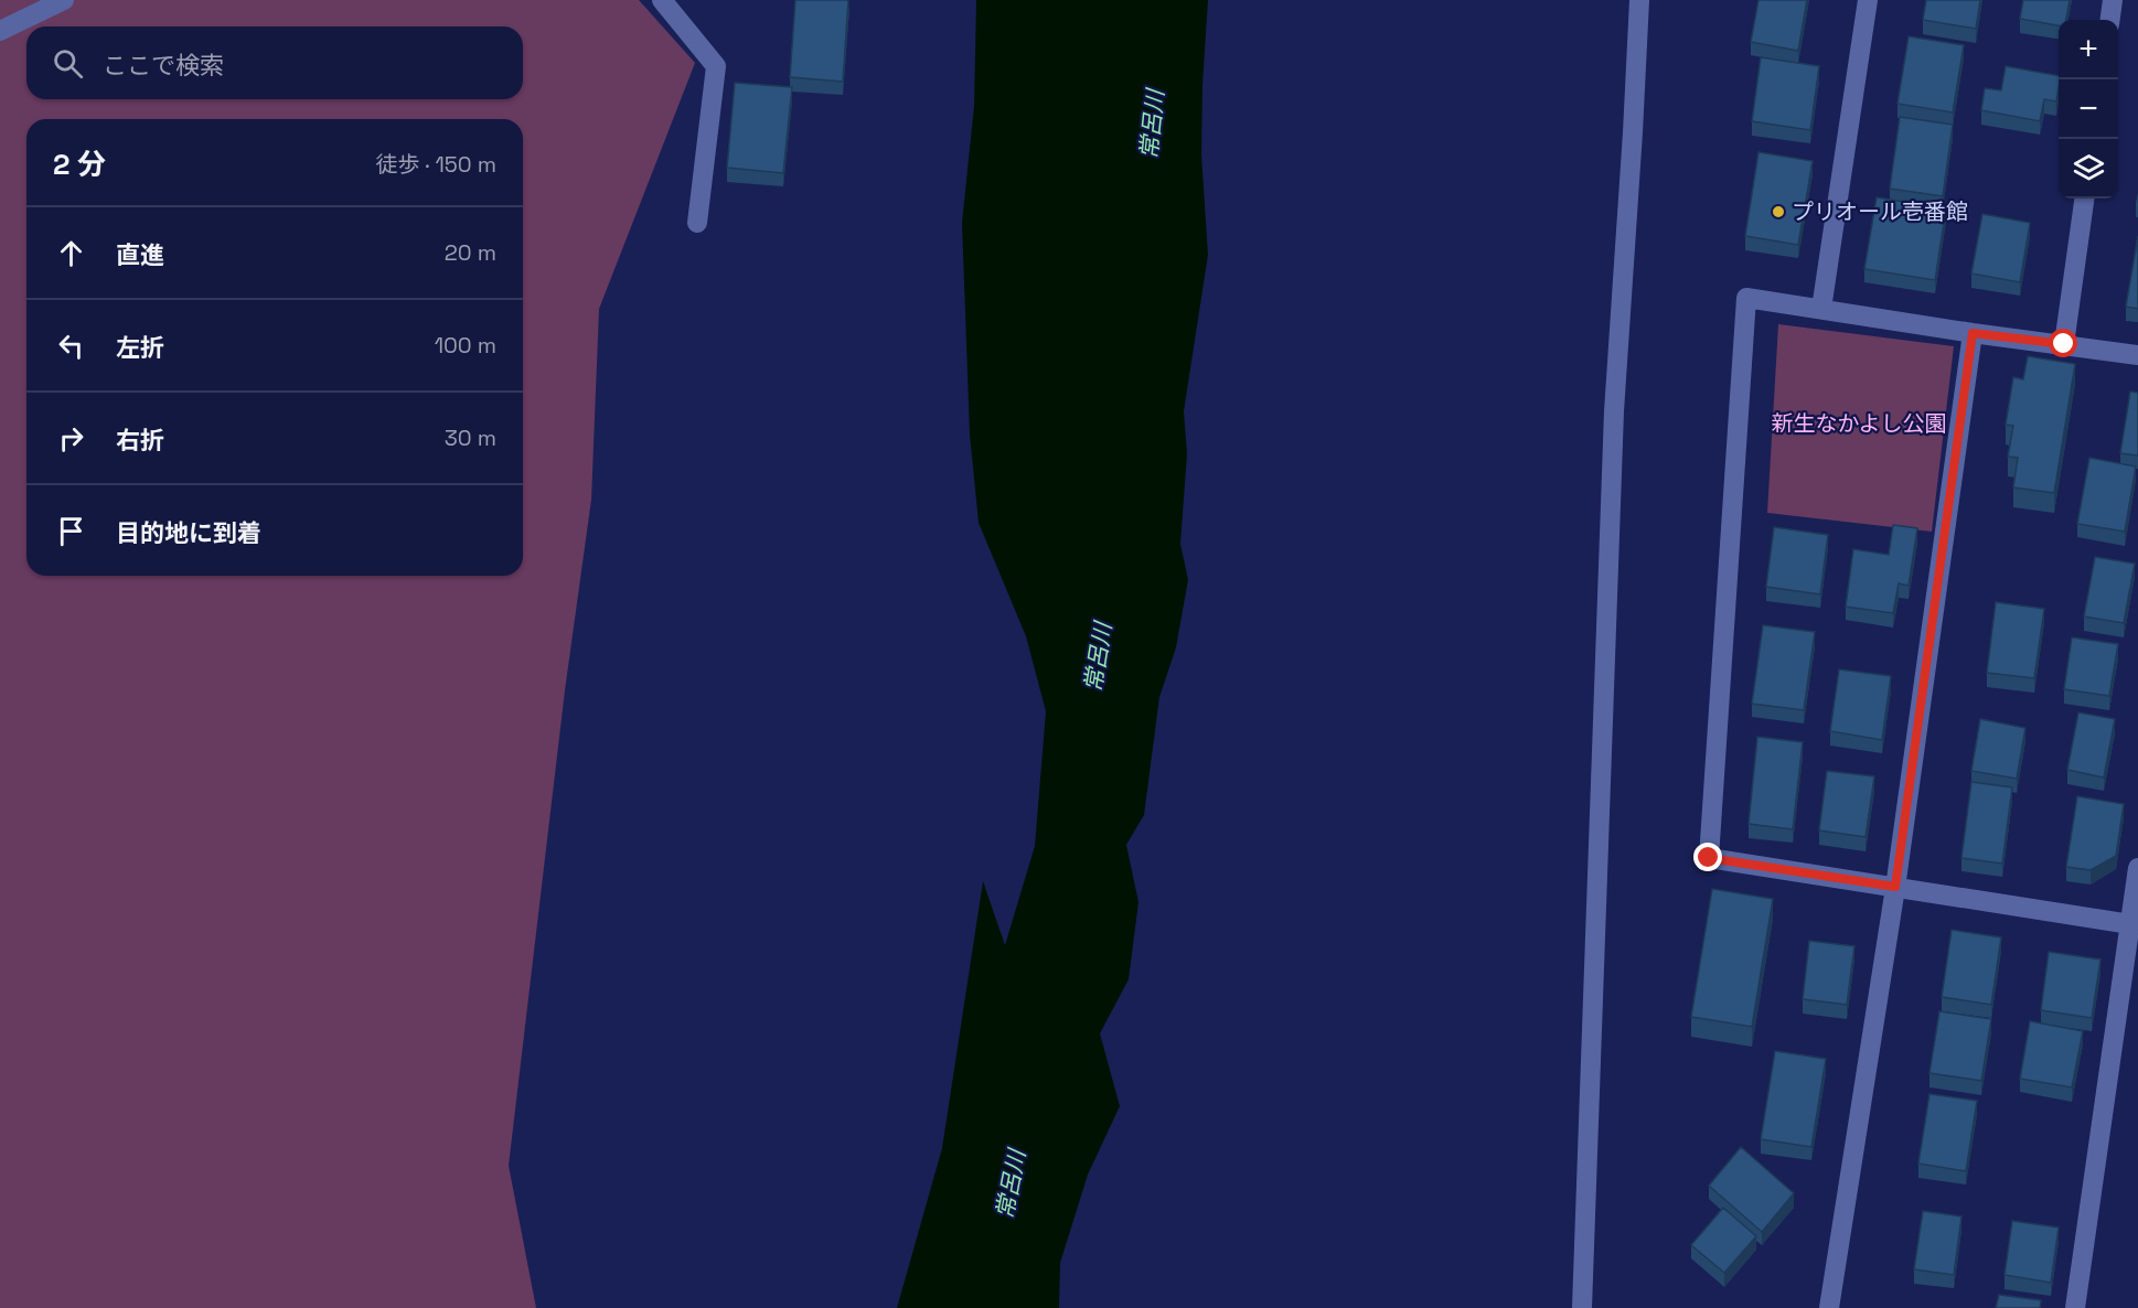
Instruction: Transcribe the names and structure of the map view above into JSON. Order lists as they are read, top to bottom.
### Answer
{
  "water": ["常呂川"],
  "parks": ["新生なかよし公園"],
  "places": ["プリオール壱番館"],
  "page": {
    "map_buttons": ["+", "−"],
    "search": "ここで検索",
    "heading": ["2 分", "徒歩 · 150 m"],
    "list": [
      ["直進", "20 m"],
      ["左折", "100 m"],
      ["右折", "30 m"],
      "目的地に到着"
    ]
  }
}
